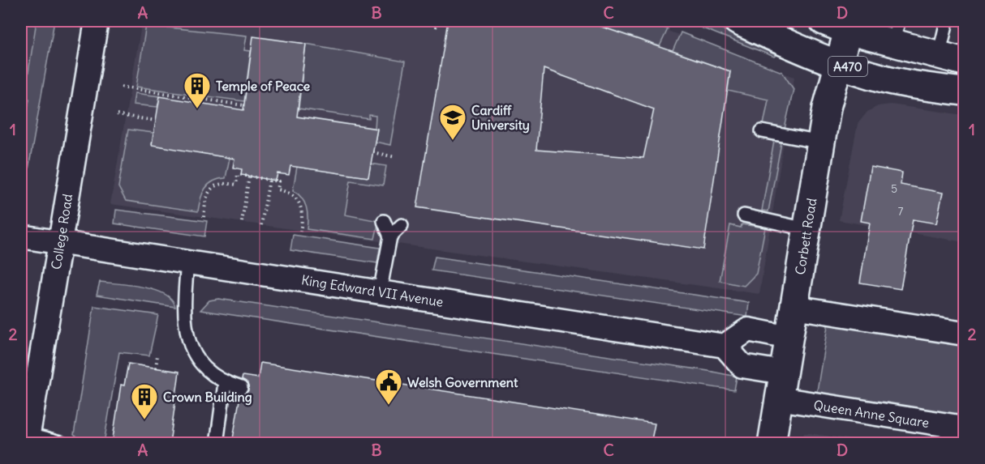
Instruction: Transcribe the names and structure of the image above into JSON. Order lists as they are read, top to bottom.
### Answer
{
  "streets": {
    "street": [
      "A470",
      "College Road",
      "Corbett Road",
      "King Edward VII Avenue",
      "Queen Anne Square"
    ]
  },
  "crossings": [
    ["A470", "Corbett Road"],
    ["College Road", "King Edward VII Avenue"],
    ["Corbett Road", "Queen Anne Square"]
  ],
  "places": {
    "building": ["Temple of Peace", "Crown Building"],
    "school or university": ["Cardiff University"],
    "public building": ["Welsh Government"]
  },
  "house_numbers": ["5", "7"],
  "grid": {
    "columns": [
      "A",
      "B",
      "C",
      "D"
    ],
    "rows": ["1", "2"]
  }
}
